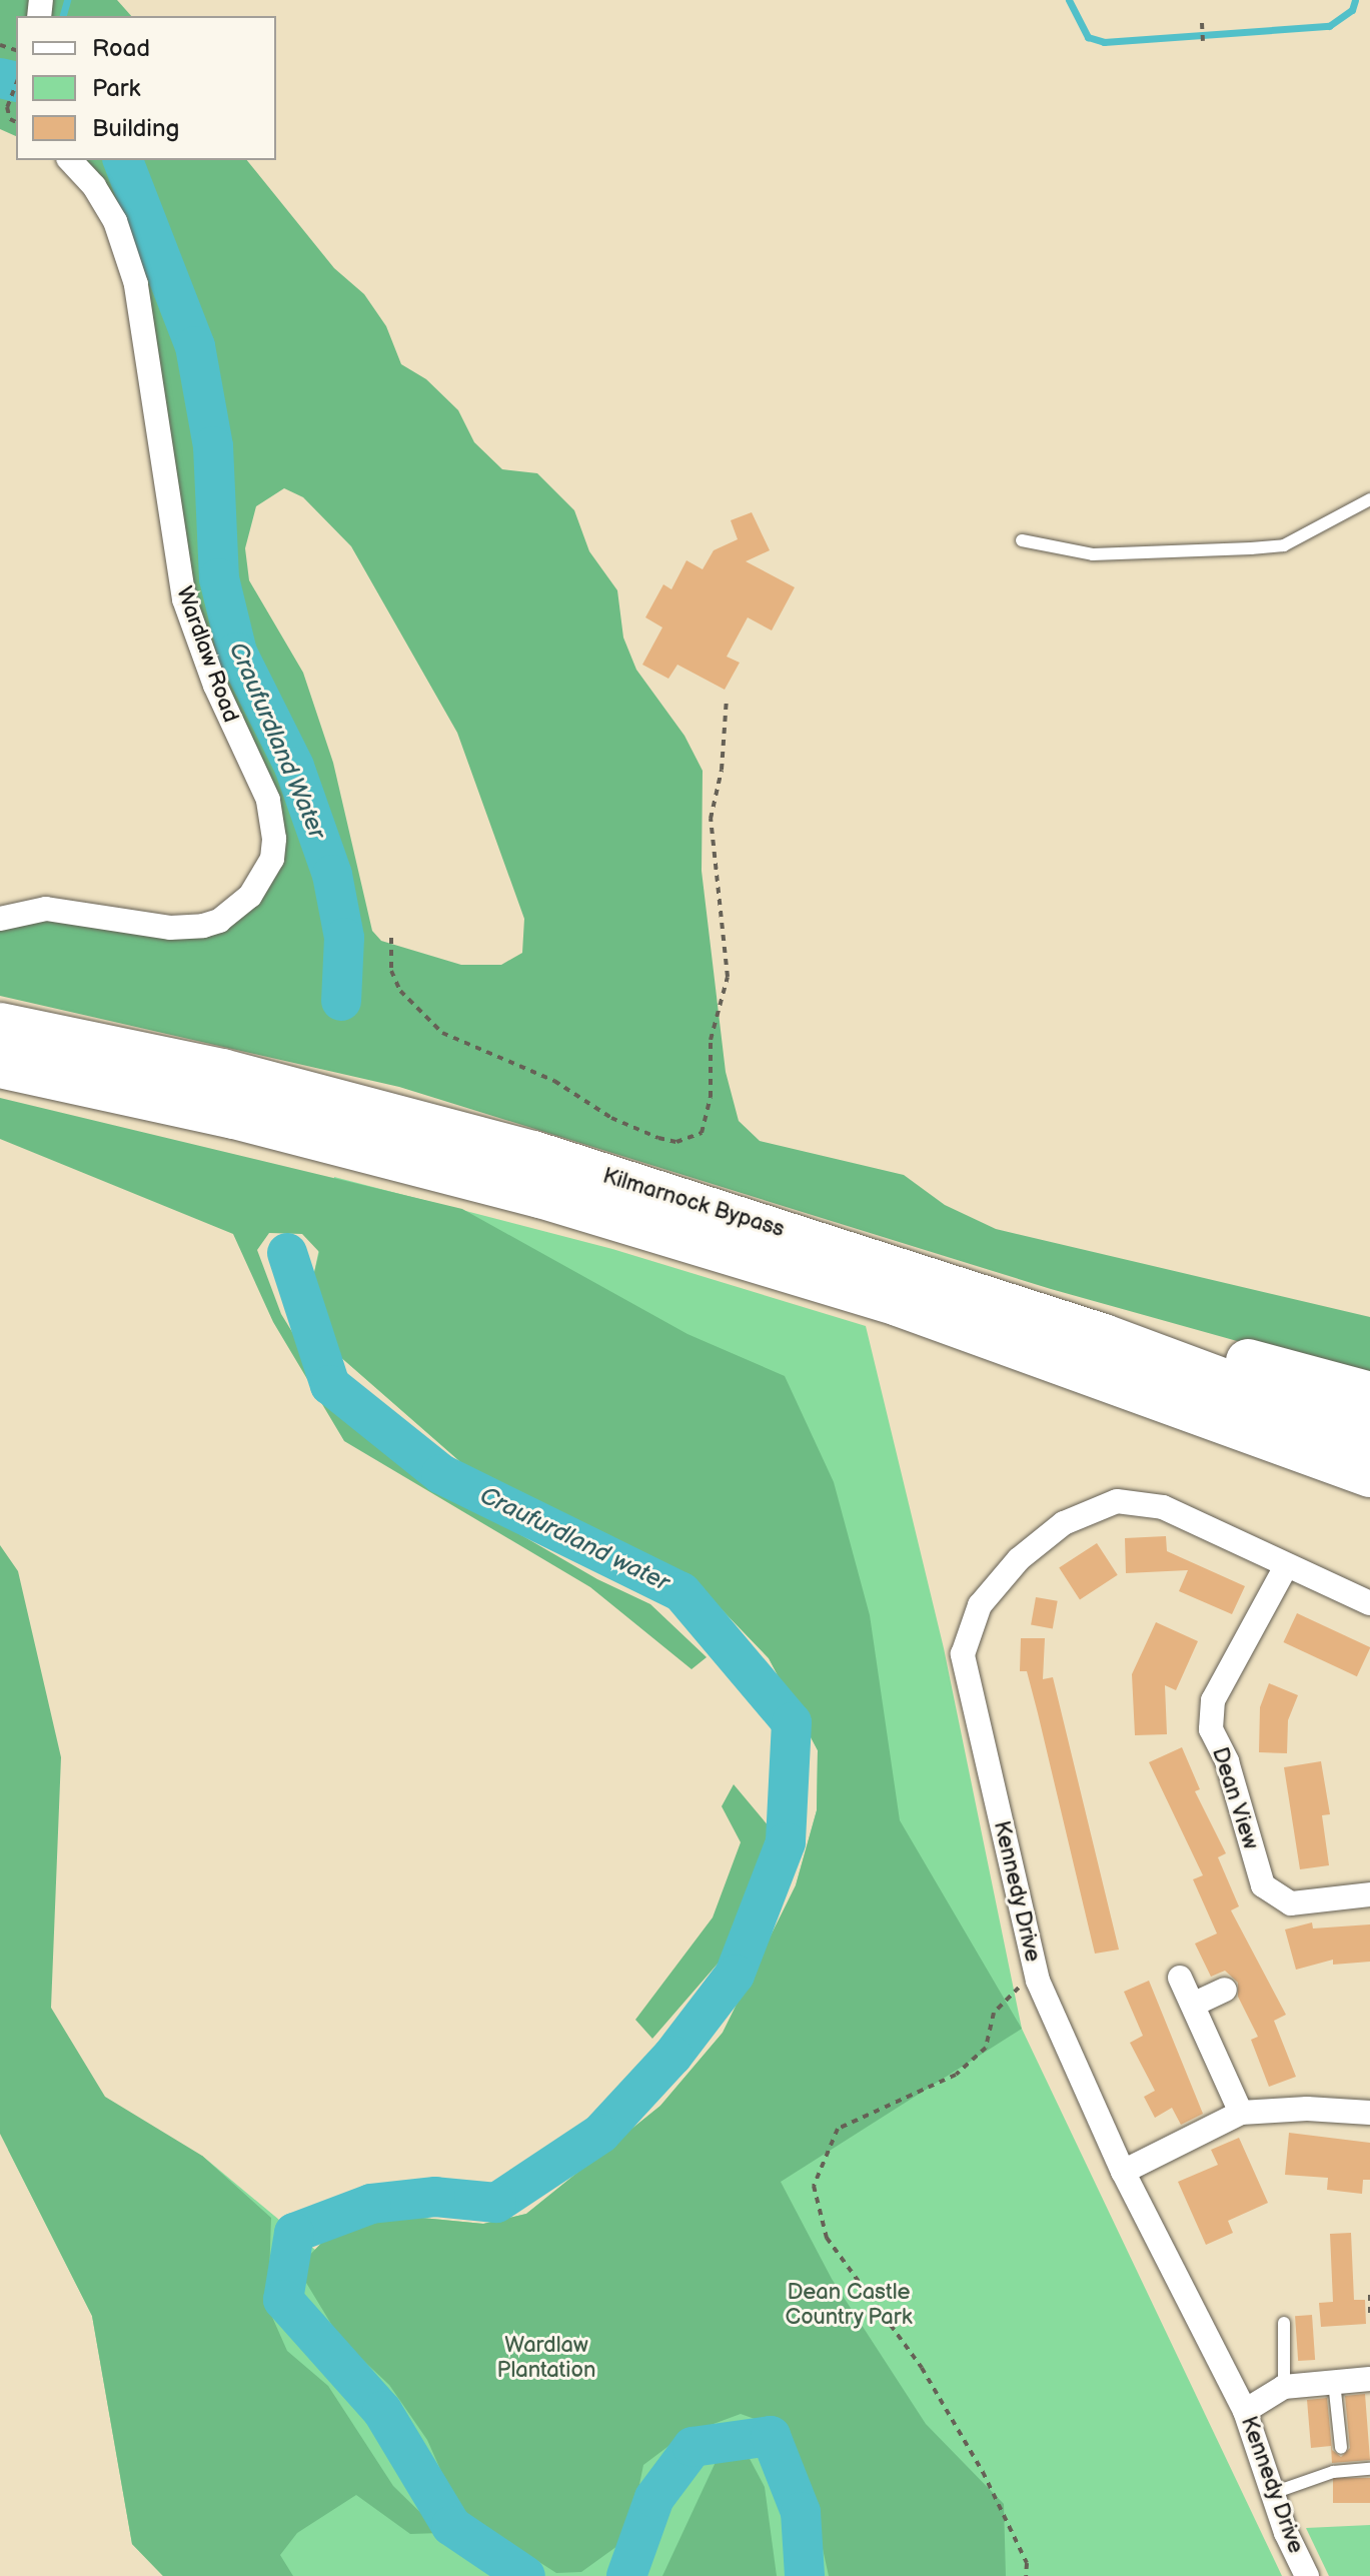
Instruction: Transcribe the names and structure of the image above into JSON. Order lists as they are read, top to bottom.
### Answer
{
  "streets": {
    "highway": ["Kilmarnock Bypass"],
    "street": ["Wardlaw Road", "Dean View", "Kennedy Drive"]
  },
  "crossings": [
    ["Dean View", "Kennedy Drive"]
  ],
  "water": ["Craufurdland Water", "Craufurdland water"],
  "parks": ["Dean Castle Country Park", "Wardlaw Plantation"],
  "legend": ["Road", "Park", "Building"]
}
